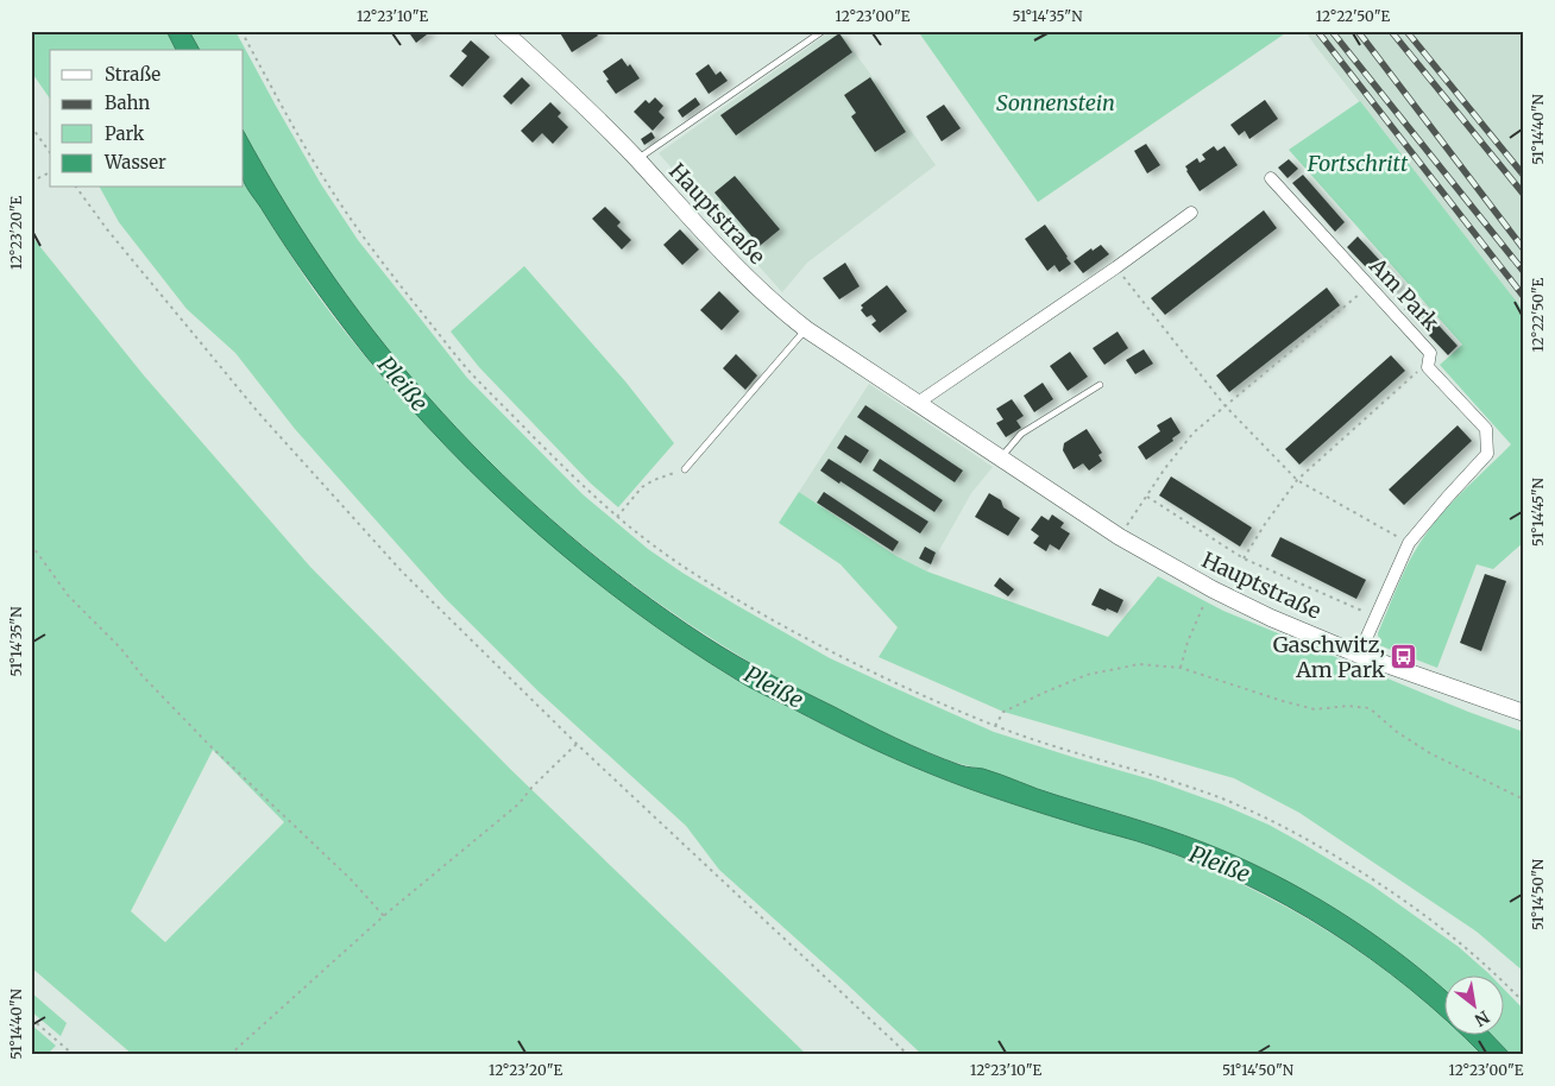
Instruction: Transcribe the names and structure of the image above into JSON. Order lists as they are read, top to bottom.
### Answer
{
  "streets": {
    "main road": ["Hauptstraße"],
    "street": ["Am Park"]
  },
  "crossings": [
    ["Hauptstraße", "Am Park"]
  ],
  "water": ["Pleiße"],
  "parks": ["Sonnenstein", "Fortschritt"],
  "places": {
    "bus stop": ["Gaschwitz, Am Park"]
  },
  "legend": [
    "Straße",
    "Bahn",
    "Park",
    "Wasser"
  ],
  "north": "bottom right",
  "coordinates": [
    "12°23'10\"E",
    "12°23'00\"E",
    "51°14'35\"N",
    "12°22'50\"E",
    "51°14'40\"N",
    "12°23'20\"E",
    "51°14'45\"N",
    "51°14'50\"N"
  ]
}
